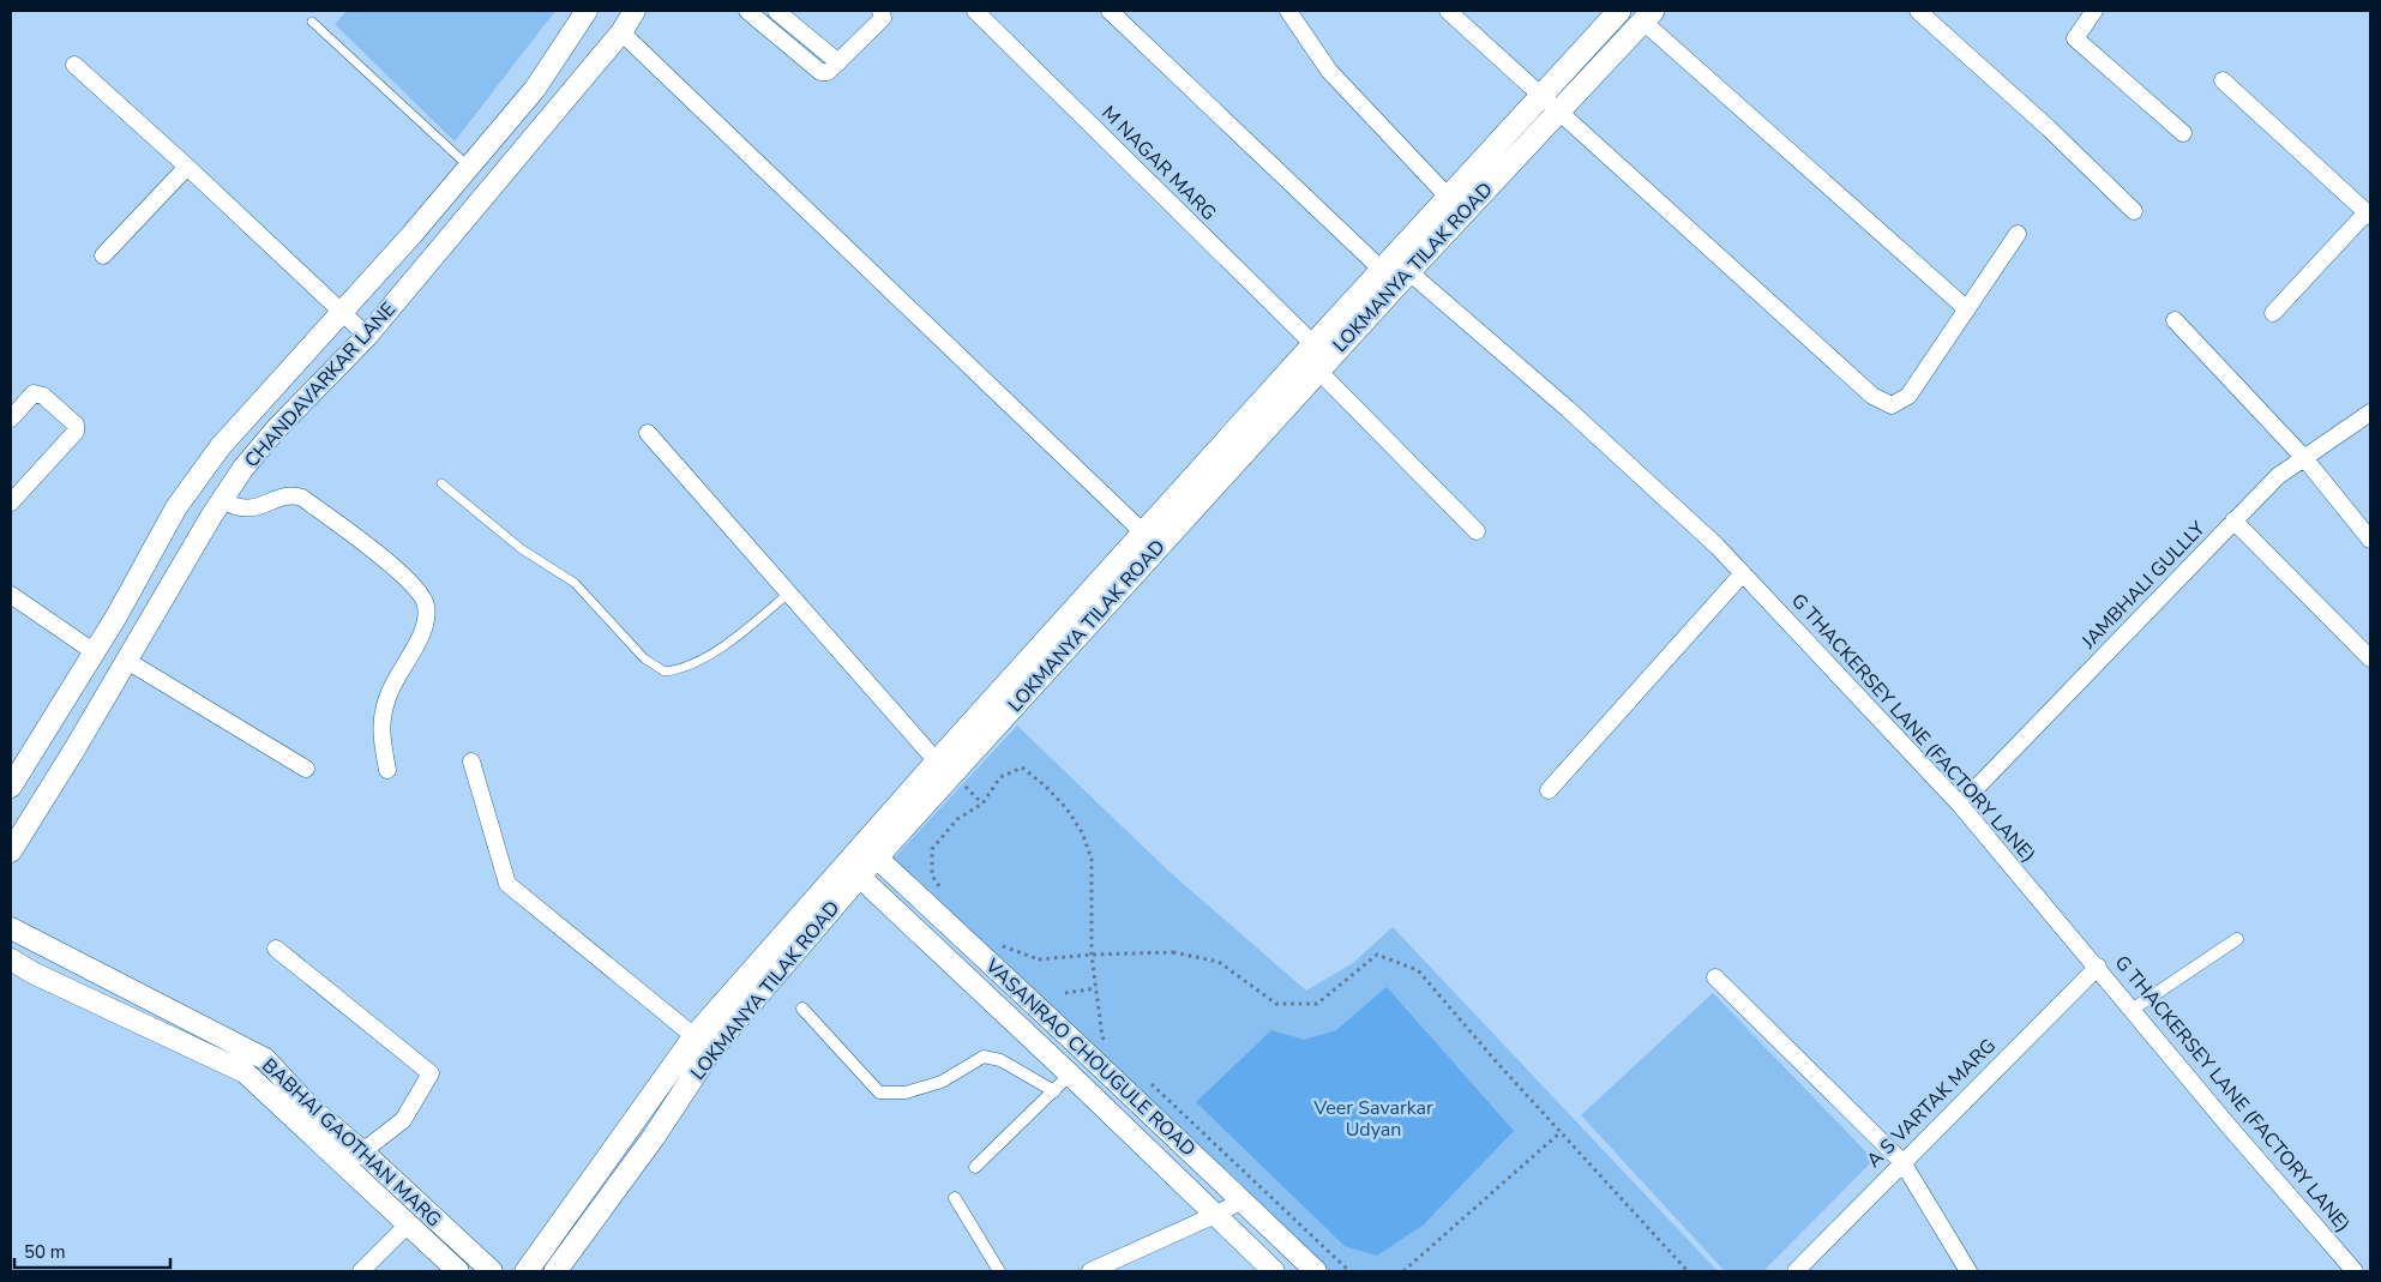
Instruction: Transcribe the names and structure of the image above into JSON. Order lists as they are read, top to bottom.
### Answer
{
  "streets": {
    "main road": ["LOKMANYA TILAK ROAD"],
    "street": [
      "M NAGAR MARG",
      "CHANDAVARKAR LANE",
      "JAMBHALI GULLLY",
      "G THACKERSEY LANE (FACTORY LANE)",
      "VASANRAO CHOUGULE ROAD",
      "A S VARTAK MARG",
      "BABHAI GAOTHAN MARG"
    ]
  },
  "crossings": [
    ["M NAGAR MARG", "LOKMANYA TILAK ROAD"],
    ["LOKMANYA TILAK ROAD", "G THACKERSEY LANE (FACTORY LANE)"],
    ["LOKMANYA TILAK ROAD", "VASANRAO CHOUGULE ROAD"],
    ["JAMBHALI GULLLY", "G THACKERSEY LANE (FACTORY LANE)"],
    ["G THACKERSEY LANE (FACTORY LANE)", "A S VARTAK MARG"]
  ],
  "parks": ["Veer Savarkar Udyan"],
  "scale_bar": "50 m"
}
